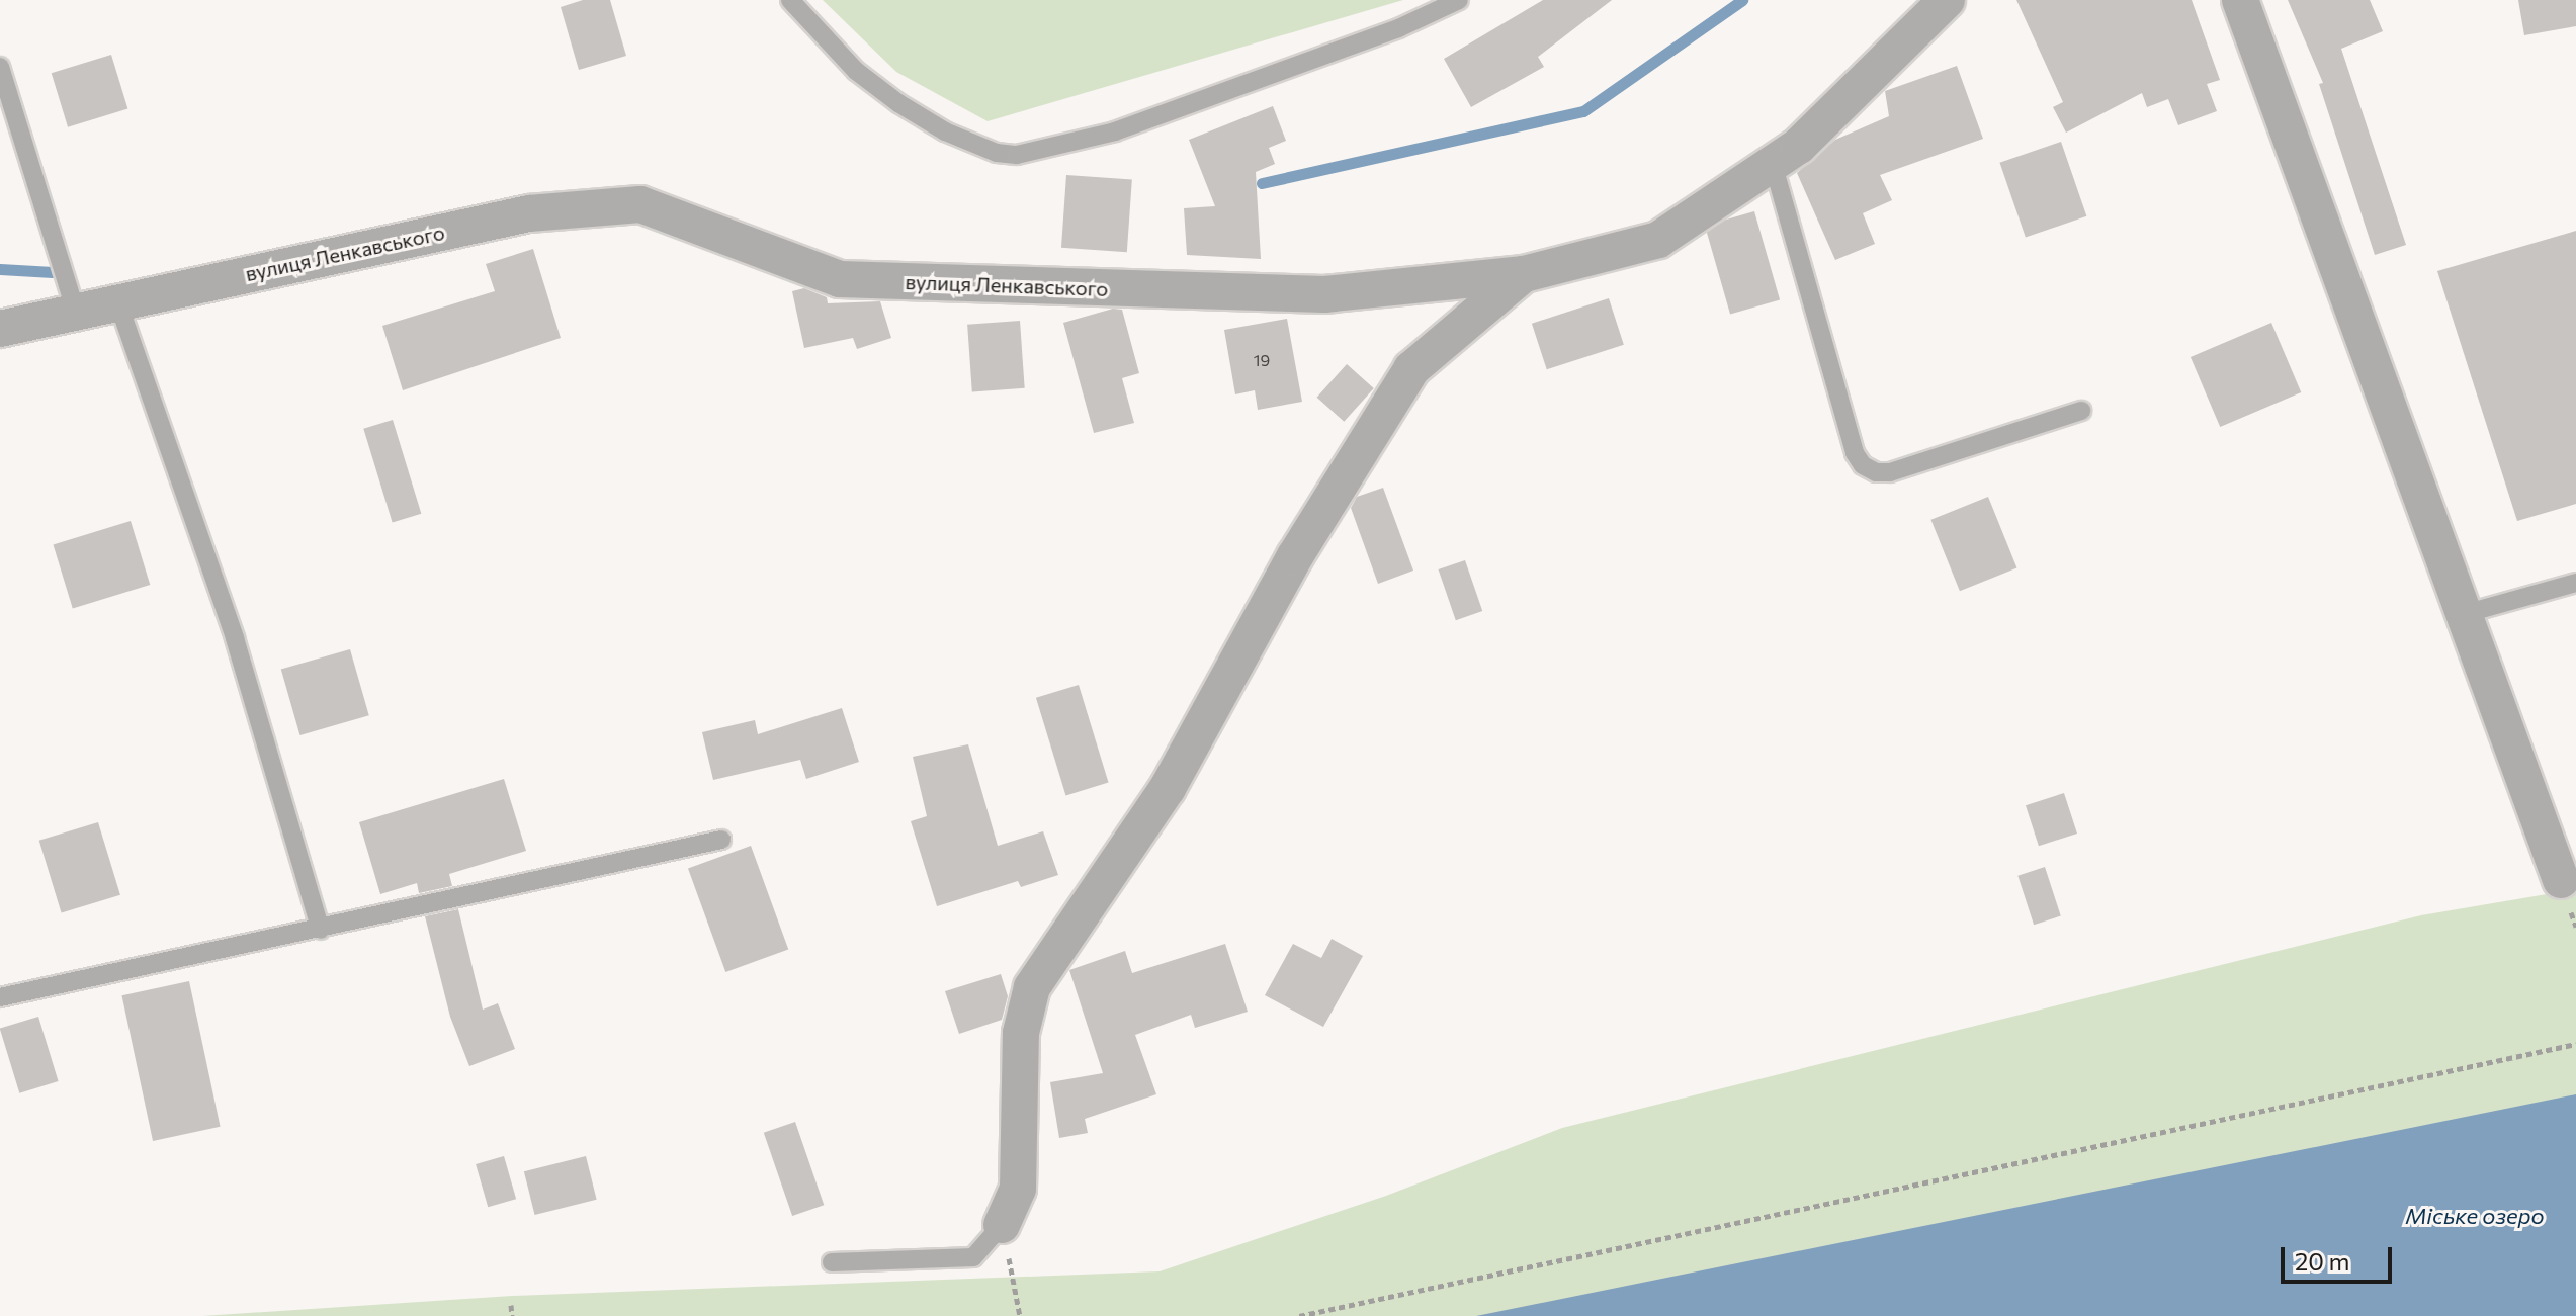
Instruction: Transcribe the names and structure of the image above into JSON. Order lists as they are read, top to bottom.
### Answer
{
  "streets": {
    "street": ["вулиця Ленкавського"]
  },
  "water": ["Міське озеро"],
  "house_numbers": ["19"],
  "scale_bar": "20 m"
}
